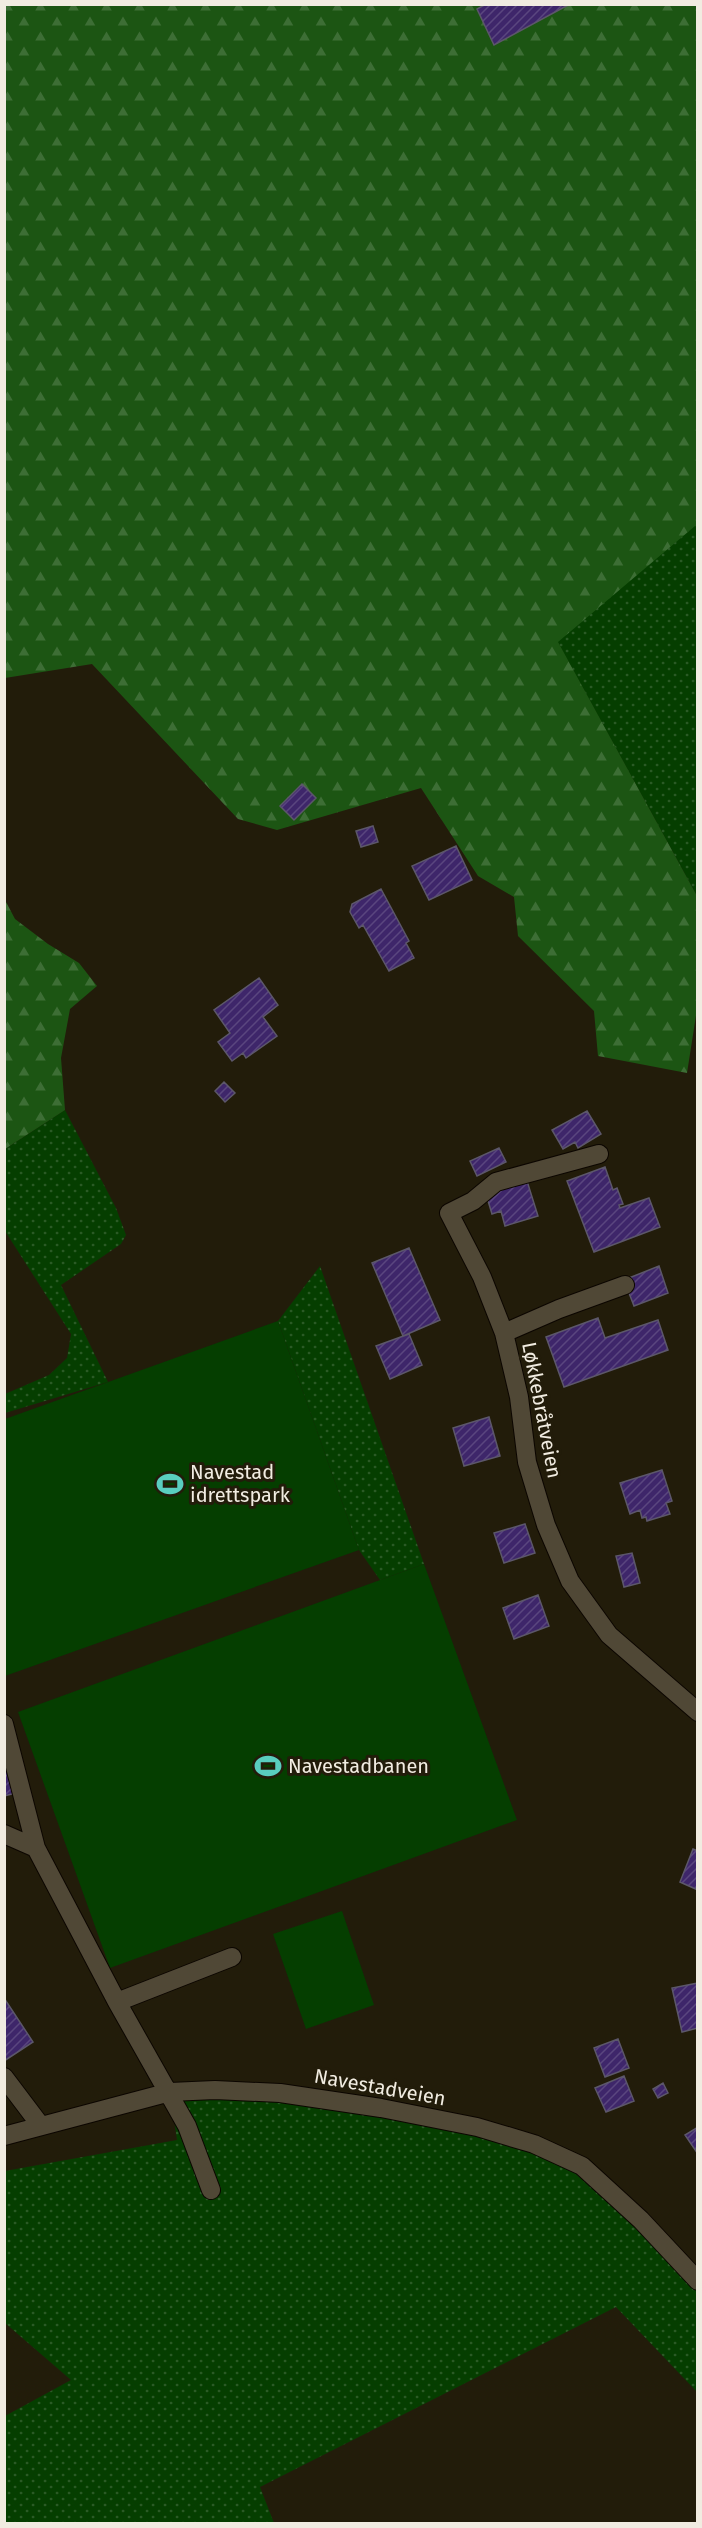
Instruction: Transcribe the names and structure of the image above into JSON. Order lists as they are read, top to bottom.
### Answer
{
  "streets": {
    "street": ["Løkkebråtveien", "Navestadveien"]
  },
  "places": {
    "sports": ["Navestad idrettspark", "Navestadbanen"]
  }
}
